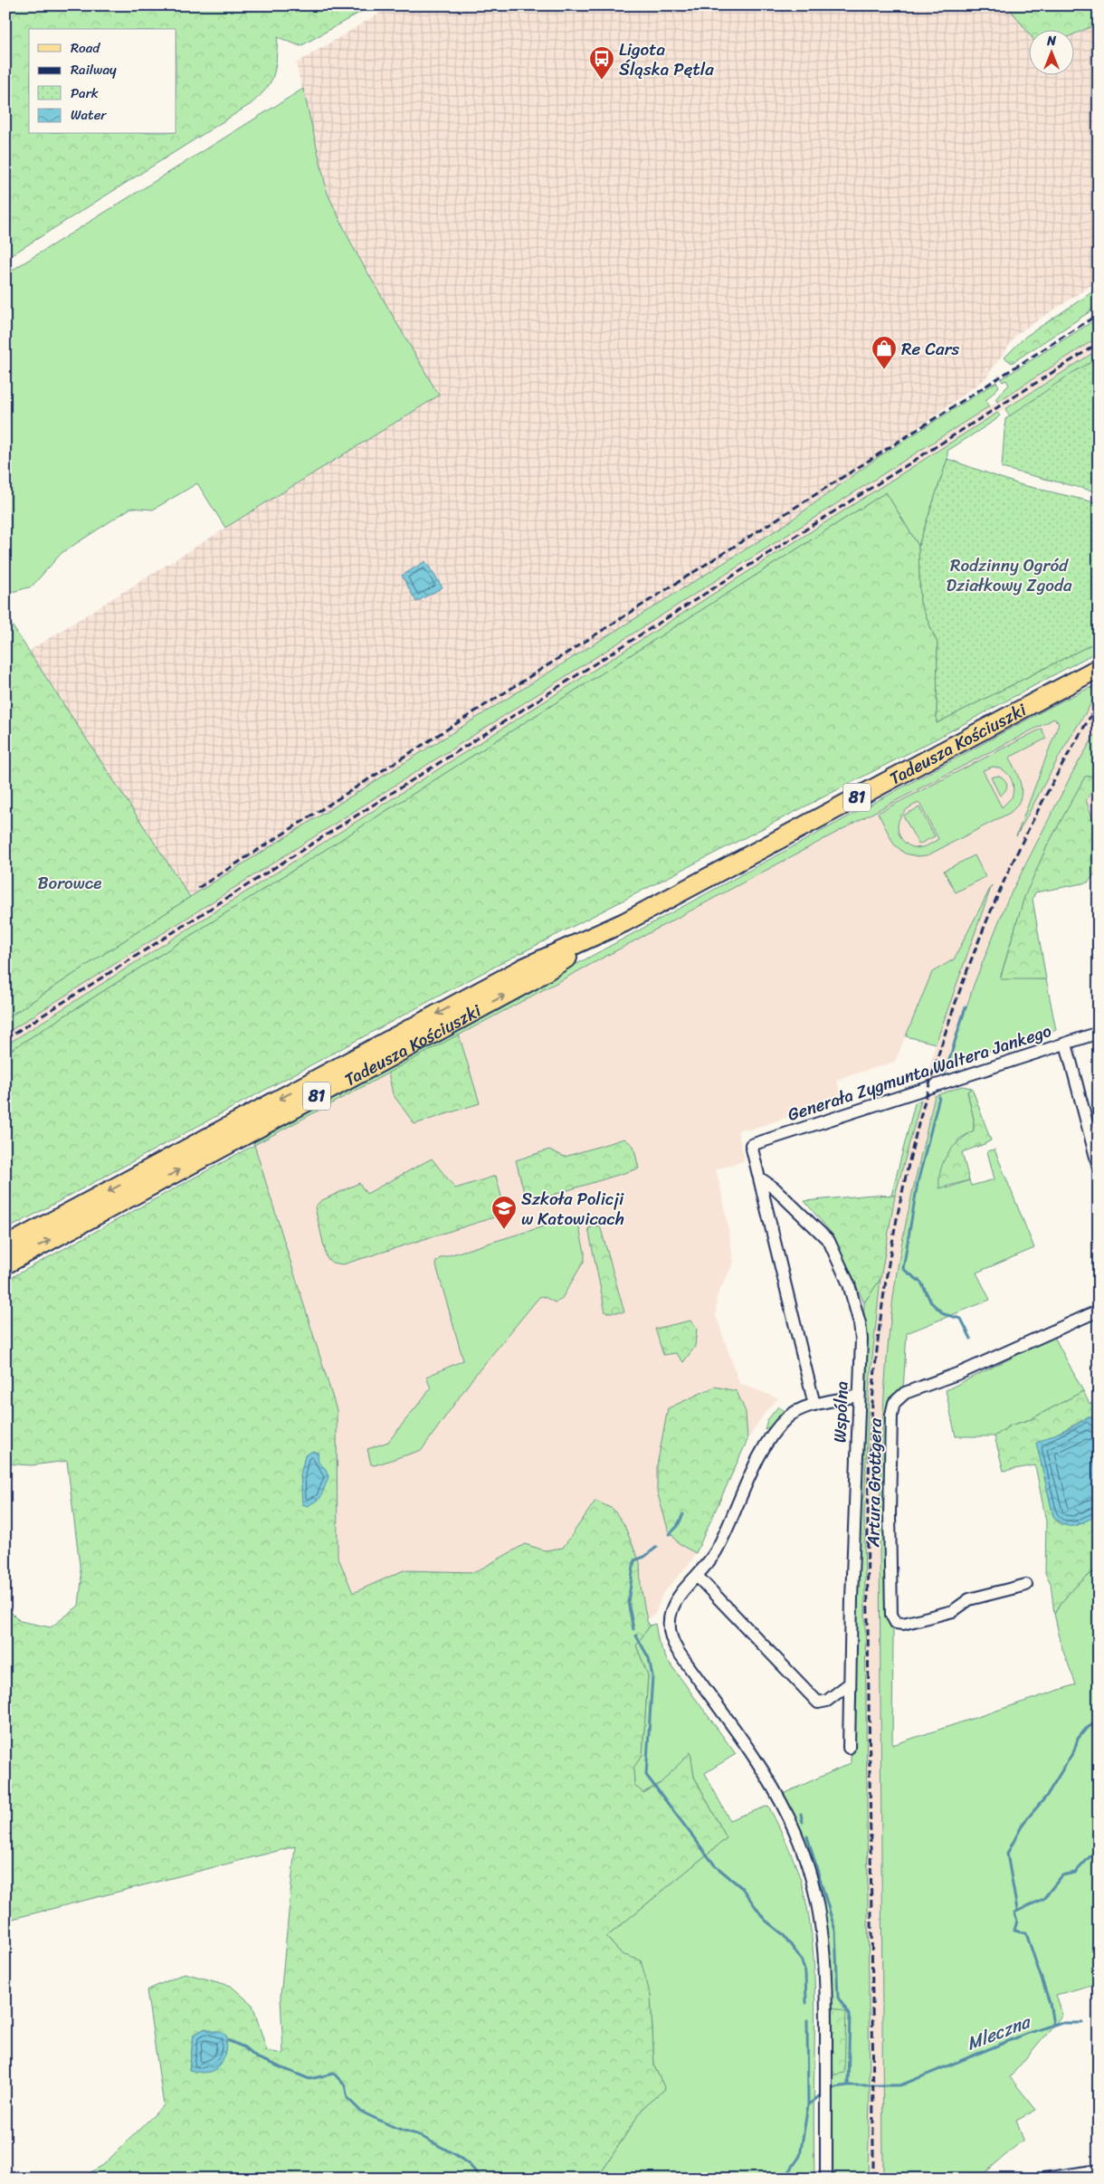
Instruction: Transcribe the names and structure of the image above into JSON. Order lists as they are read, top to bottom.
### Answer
{
  "streets": {
    "main road": ["Tadeusza Kościuszki", "81"],
    "street": ["Generała Zygmunta Waltera Jankego", "Wspólna", "Artura Grottgera"]
  },
  "crossings": [
    ["Generała Zygmunta Waltera Jankego", "Wspólna"]
  ],
  "water": ["Mleczna"],
  "parks": ["Rodzinny Ogród Działkowy Zgoda", "Borowce"],
  "places": {
    "bus stop": ["Ligota Śląska Pętla"],
    "shop": ["Re Cars"],
    "school or university": ["Szkoła Policji w Katowicach"]
  },
  "legend": [
    "Road",
    "Railway",
    "Park",
    "Water"
  ],
  "north": "top"
}
